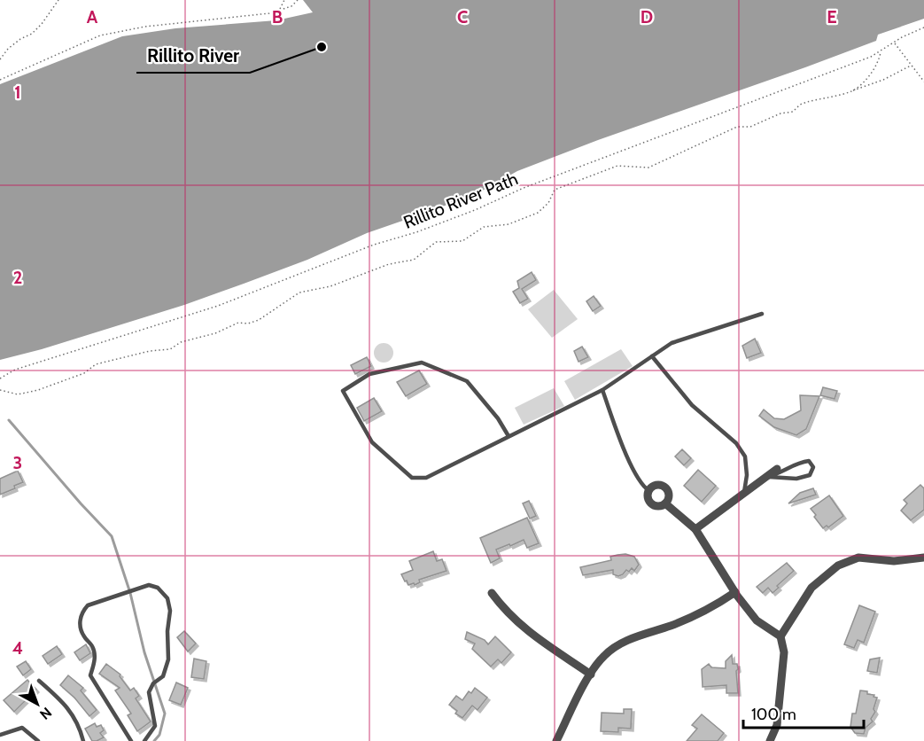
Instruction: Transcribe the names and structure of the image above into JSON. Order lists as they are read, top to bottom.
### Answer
{
  "streets": {
    "path": ["Rillito River Path"]
  },
  "places": ["Rillito River"],
  "scale_bar": "100 m",
  "north": "bottom right",
  "grid": {
    "columns": [
      "A",
      "B",
      "C",
      "D",
      "E"
    ],
    "rows": [
      "1",
      "2",
      "3",
      "4"
    ]
  }
}
